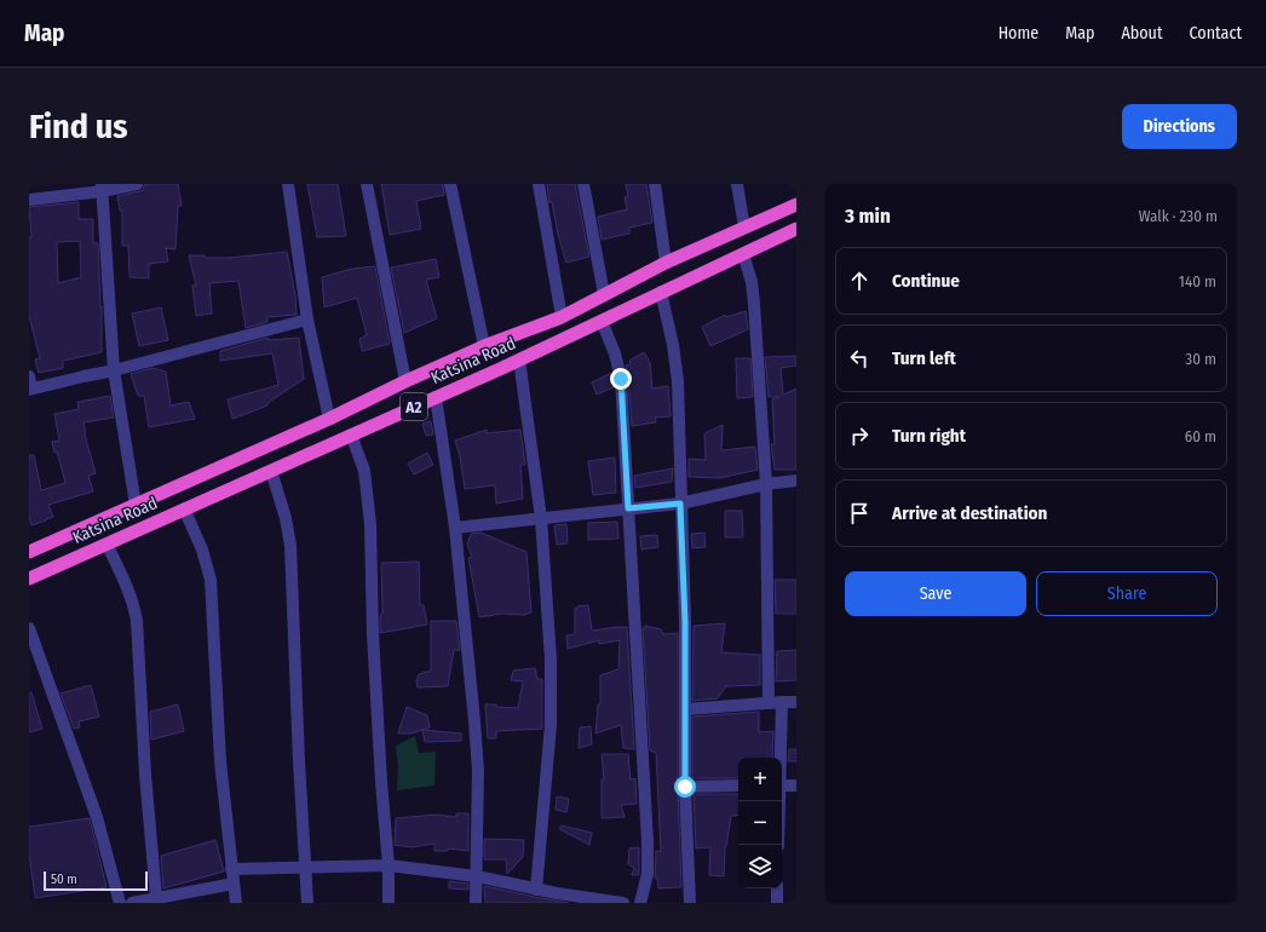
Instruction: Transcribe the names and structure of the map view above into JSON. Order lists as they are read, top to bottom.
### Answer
{
  "streets": {
    "highway": ["Katsina Road", "A2"]
  },
  "scale_bar": "50 m",
  "page": {
    "header": "Map",
    "nav": [
      "Home",
      "Map",
      "About",
      "Contact"
    ],
    "buttons": [
      "Directions",
      ["Save", "Share"]
    ],
    "title": "Find us",
    "heading": ["3 min", "Walk · 230 m"],
    "list": [
      ["Continue", "140 m"],
      ["Turn left", "30 m"],
      ["Turn right", "60 m"],
      "Arrive at destination"
    ],
    "map_buttons": ["+", "−"],
    "scale": "50 m"
  }
}
